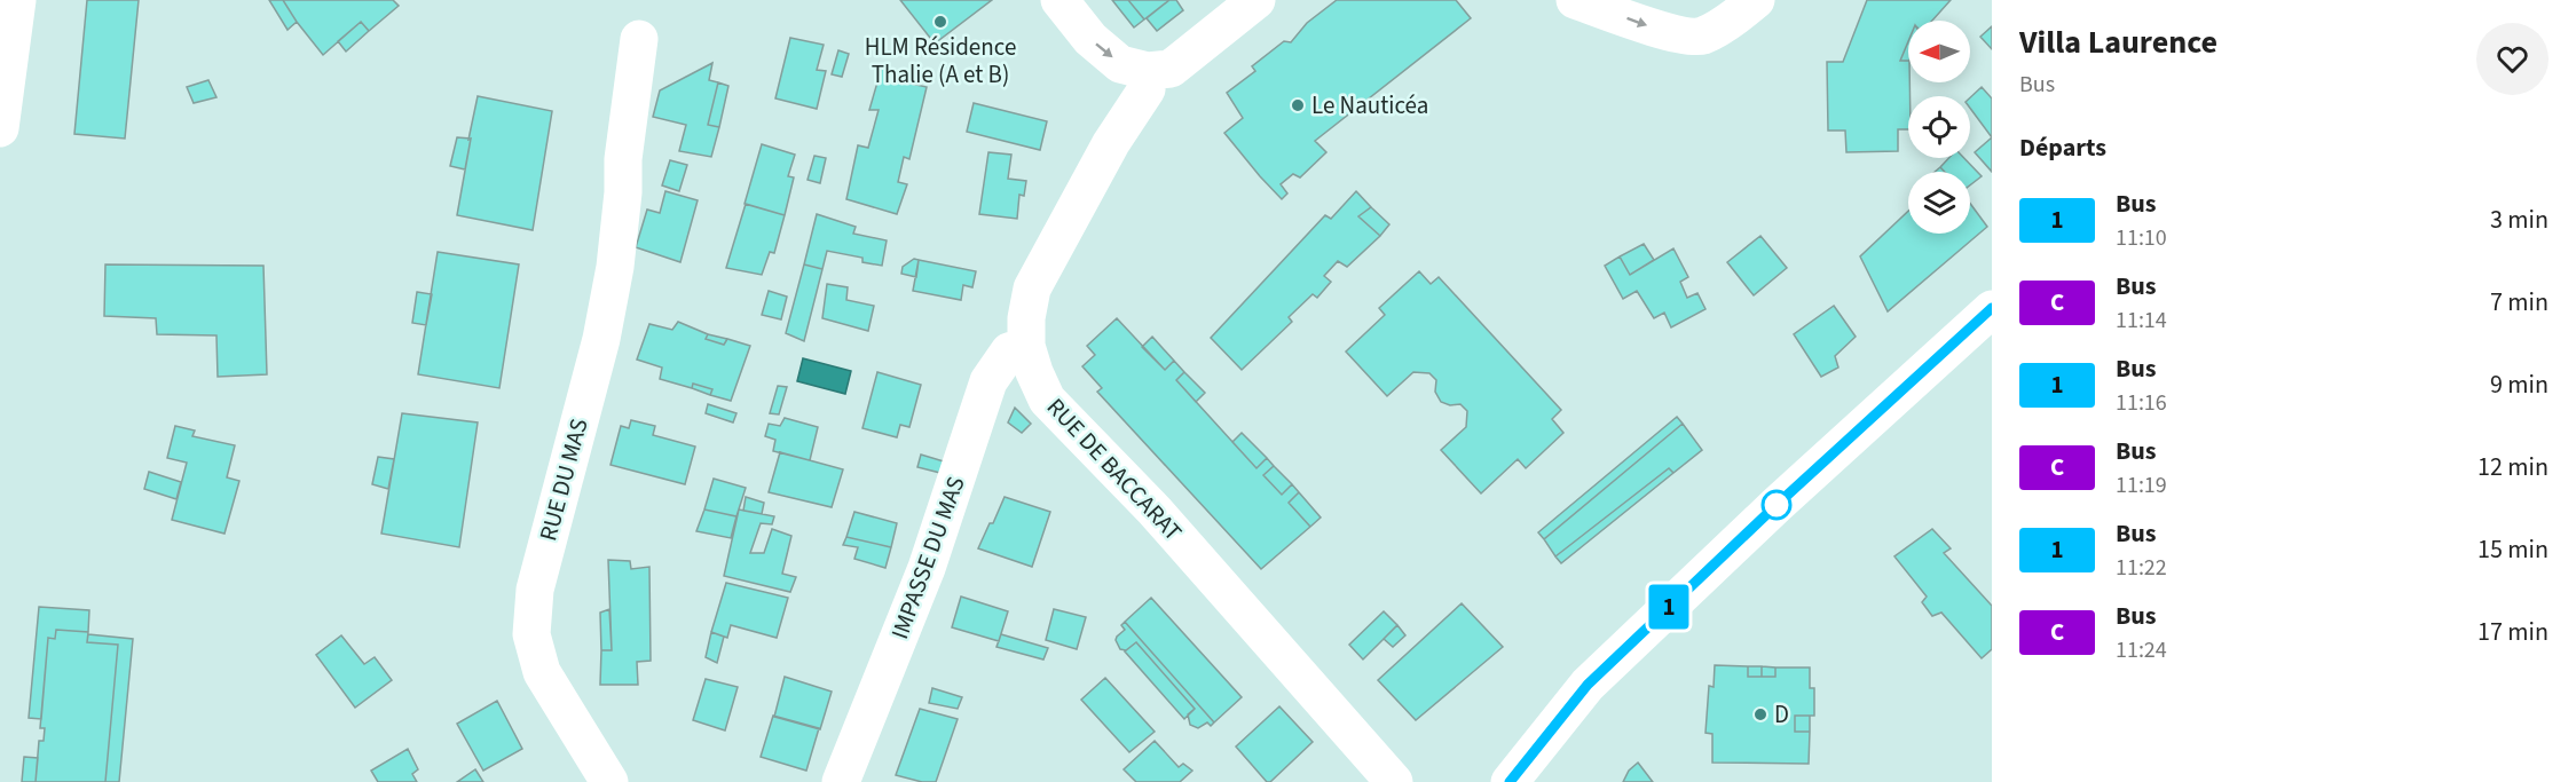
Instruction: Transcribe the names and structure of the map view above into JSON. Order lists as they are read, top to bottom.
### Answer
{
  "streets": {
    "street": ["RUE DE BACCARAT", "RUE DU MAS", "IMPASSE DU MAS"]
  },
  "crossings": [
    ["RUE DE BACCARAT", "IMPASSE DU MAS"]
  ],
  "places": ["HLM Résidence Thalie (A et B)", "Le Nauticéa", "D"],
  "lines": ["bus line 1"],
  "north": "left",
  "page": {
    "on_map": "1",
    "heading": [
      ["Villa Laurence", "Bus"],
      "Départs"
    ],
    "list": [
      {
        "mark": "1",
        "name": "Bus",
        "note": "11:10",
        "value": "3 min"
      },
      {
        "mark": "C",
        "name": "Bus",
        "note": "11:14",
        "value": "7 min"
      },
      {
        "mark": "1",
        "name": "Bus",
        "note": "11:16",
        "value": "9 min"
      },
      {
        "mark": "C",
        "name": "Bus",
        "note": "11:19",
        "value": "12 min"
      },
      {
        "mark": "1",
        "name": "Bus",
        "note": "11:22",
        "value": "15 min"
      },
      {
        "mark": "C",
        "name": "Bus",
        "note": "11:24",
        "value": "17 min"
      }
    ]
  }
}
